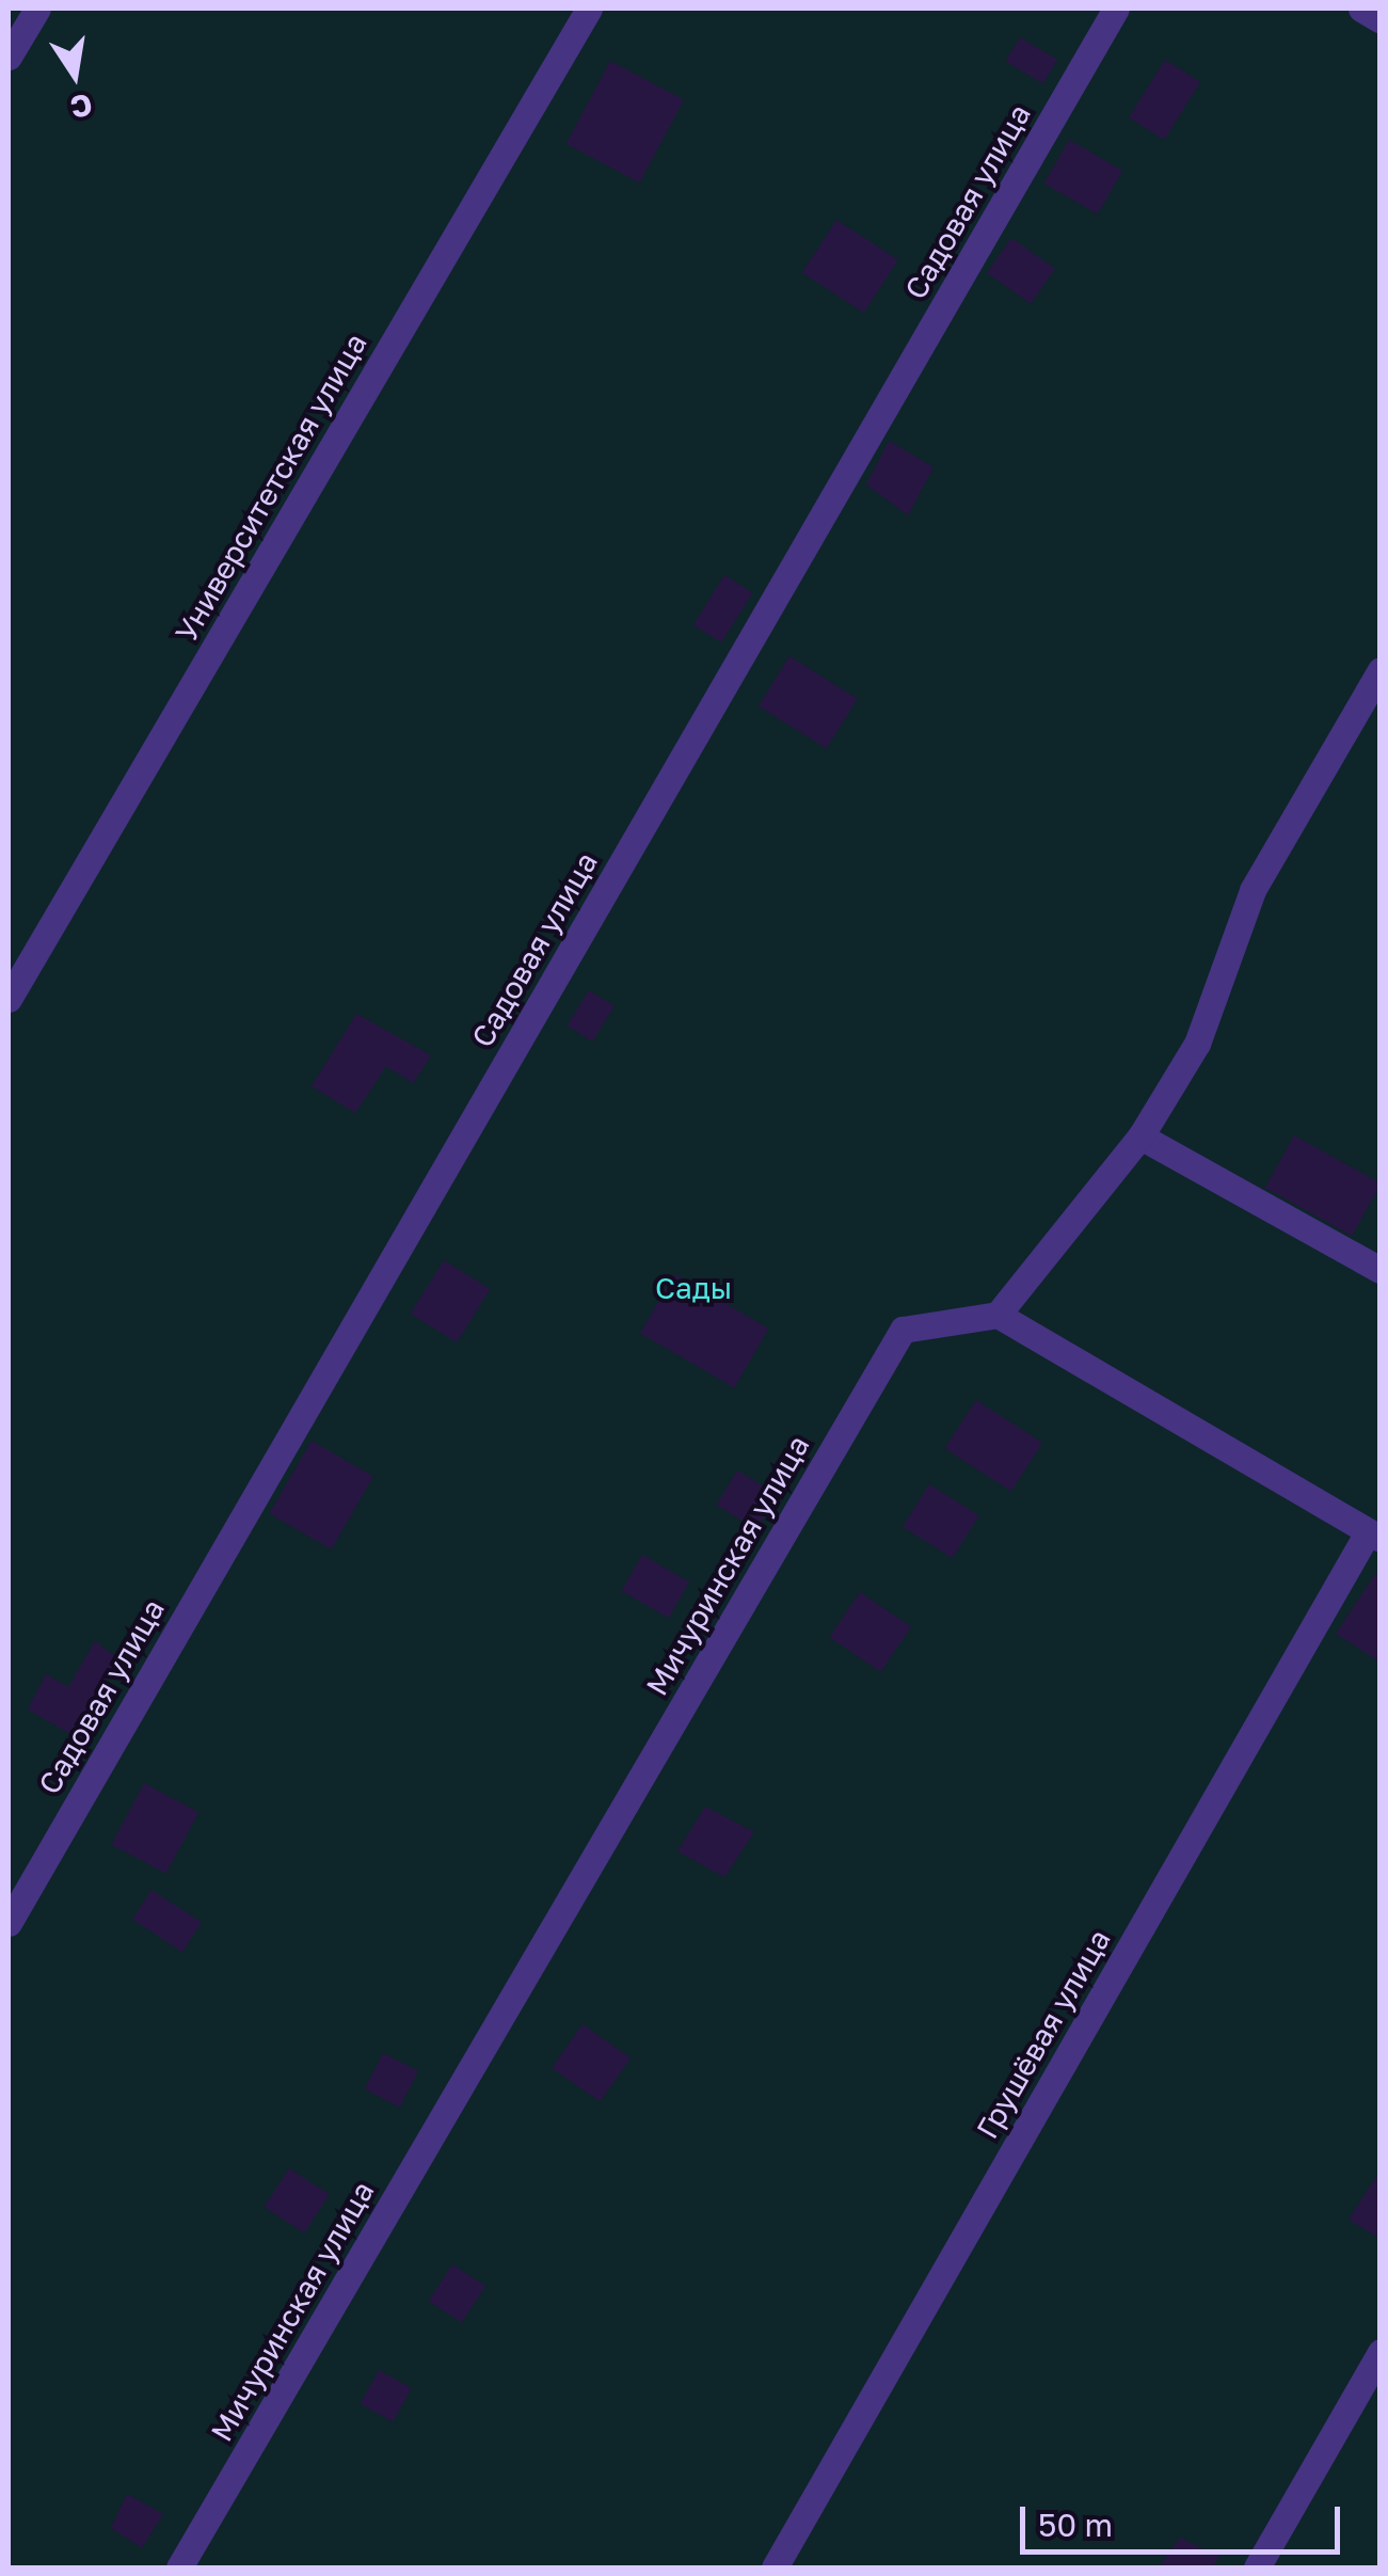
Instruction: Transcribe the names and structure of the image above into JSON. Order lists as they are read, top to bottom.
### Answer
{
  "streets": {
    "street": [
      "Садовая улица",
      "Университетская улица",
      "Мичуринская улица",
      "Грушёвая улица"
    ]
  },
  "parks": ["Сады"],
  "scale_bar": "50 m",
  "north": "bottom"
}
